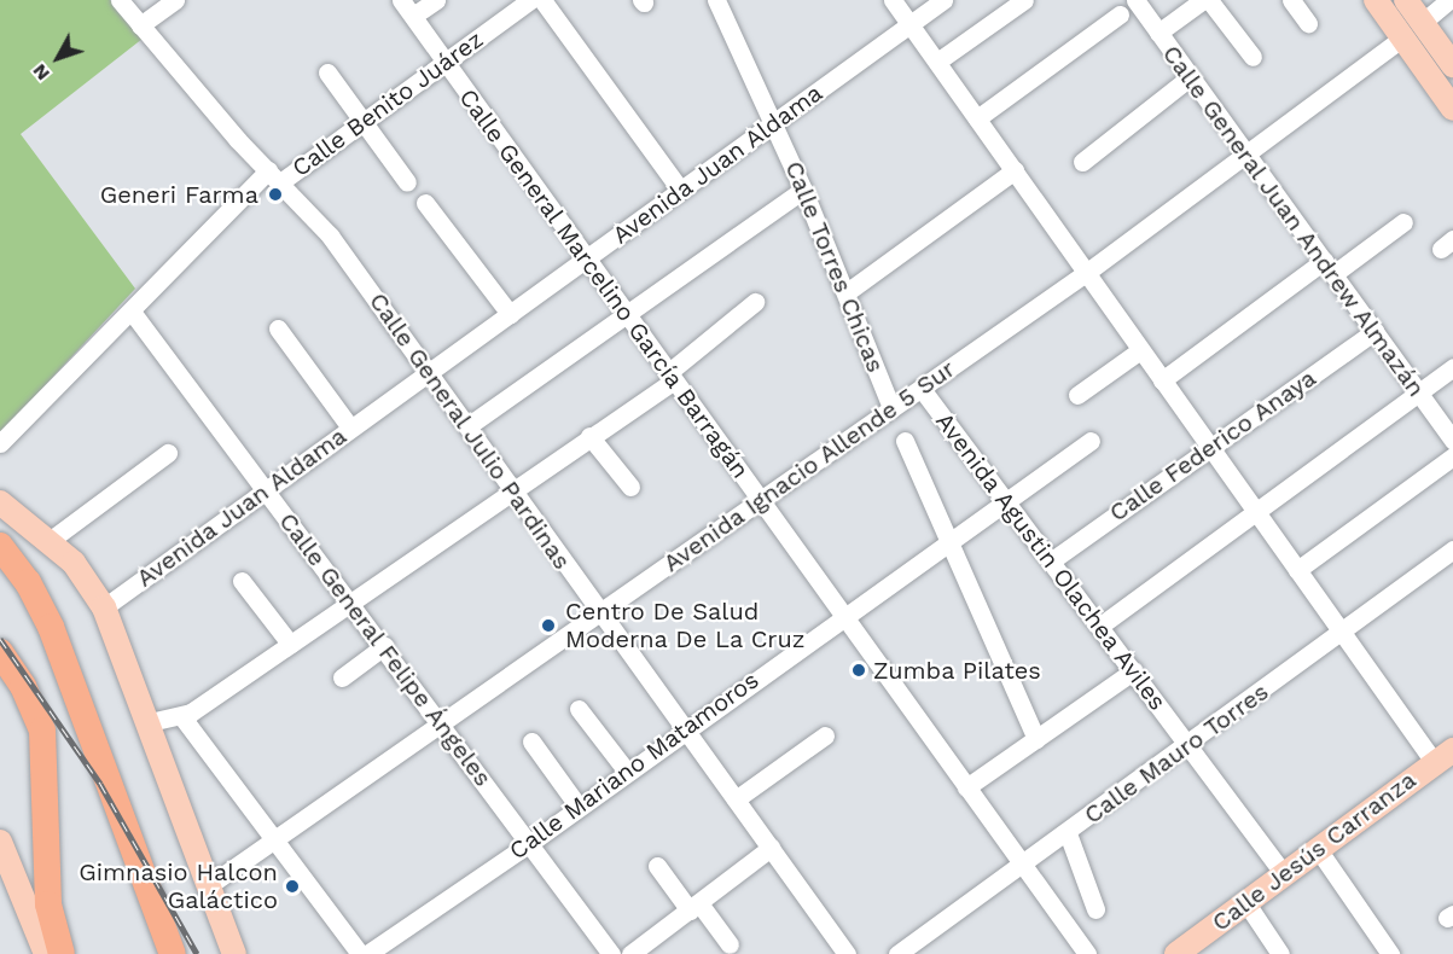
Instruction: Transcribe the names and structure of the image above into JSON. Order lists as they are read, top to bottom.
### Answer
{
  "streets": {
    "main road": ["Calle Jesús Carranza"],
    "street": [
      "Calle Benito Juárez",
      "Avenida Juan Aldama",
      "Calle General Juan Andrew Almazán",
      "Calle Torres Chicas",
      "Calle General Marcelino García Barragán",
      "Calle General Julio Pardinas",
      "Calle Federico Anaya",
      "Avenida Ignacio Allende 5 Sur",
      "Avenida Agustin Olachea Aviles",
      "Calle General Felipe Ángeles",
      "Calle Mauro Torres",
      "Calle Mariano Matamoros"
    ]
  },
  "crossings": [
    ["Calle Benito Juárez", "Calle General Marcelino García Barragán"],
    ["Calle Benito Juárez", "Calle General Julio Pardinas"],
    ["Calle Benito Juárez", "Calle General Felipe Ángeles"],
    ["Avenida Juan Aldama", "Calle Torres Chicas"],
    ["Avenida Juan Aldama", "Calle General Marcelino García Barragán"],
    ["Avenida Juan Aldama", "Calle General Julio Pardinas"],
    ["Avenida Juan Aldama", "Calle General Felipe Ángeles"],
    ["Calle General Juan Andrew Almazán", "Calle Federico Anaya"],
    ["Calle General Juan Andrew Almazán", "Avenida Ignacio Allende 5 Sur"],
    ["Calle Torres Chicas", "Avenida Ignacio Allende 5 Sur"],
    ["Calle General Marcelino García Barragán", "Avenida Ignacio Allende 5 Sur"],
    ["Calle General Marcelino García Barragán", "Calle Mauro Torres"],
    ["Calle General Marcelino García Barragán", "Calle Mariano Matamoros"],
    ["Calle General Julio Pardinas", "Avenida Ignacio Allende 5 Sur"],
    ["Calle General Julio Pardinas", "Calle Mariano Matamoros"],
    ["Calle Federico Anaya", "Avenida Agustin Olachea Aviles"],
    ["Avenida Ignacio Allende 5 Sur", "Avenida Agustin Olachea Aviles"],
    ["Avenida Ignacio Allende 5 Sur", "Calle General Felipe Ángeles"],
    ["Avenida Agustin Olachea Aviles", "Calle Mauro Torres"],
    ["Avenida Agustin Olachea Aviles", "Calle Mariano Matamoros"],
    ["Avenida Agustin Olachea Aviles", "Calle Jesús Carranza"],
    ["Calle General Felipe Ángeles", "Calle Mariano Matamoros"]
  ],
  "places": [
    "Generi Farma",
    "Centro De Salud Moderna De La Cruz",
    "Zumba Pilates",
    "Gimnasio Halcon Galáctico"
  ],
  "north": "bottom left"
}
